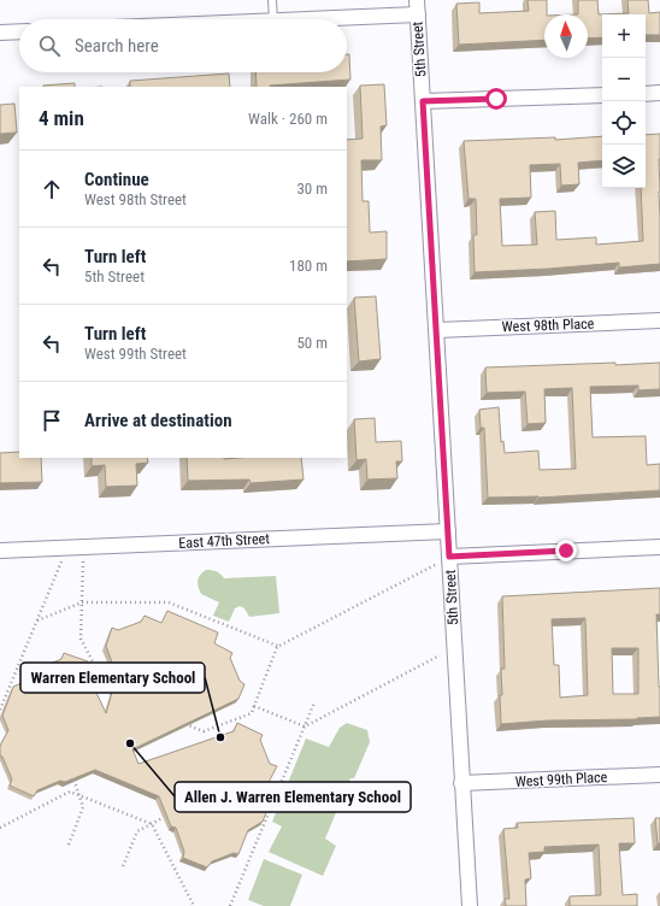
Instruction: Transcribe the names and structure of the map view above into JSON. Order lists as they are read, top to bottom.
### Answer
{
  "streets": {
    "street": [
      "5th Street",
      "West 98th Place",
      "East 47th Street",
      "West 99th Place"
    ]
  },
  "crossings": [
    ["5th Street", "West 98th Place"],
    ["5th Street", "East 47th Street"],
    ["5th Street", "West 99th Place"]
  ],
  "places": ["Warren Elementary School", "Allen J. Warren Elementary School"],
  "north": "top",
  "page": {
    "map_buttons": ["+", "−"],
    "search": "Search here",
    "heading": ["4 min", "Walk · 260 m"],
    "list": [
      ["Continue", "West 98th Street", "30 m"],
      ["Turn left", "5th Street", "180 m"],
      ["Turn left", "West 99th Street", "50 m"],
      "Arrive at destination"
    ]
  }
}
